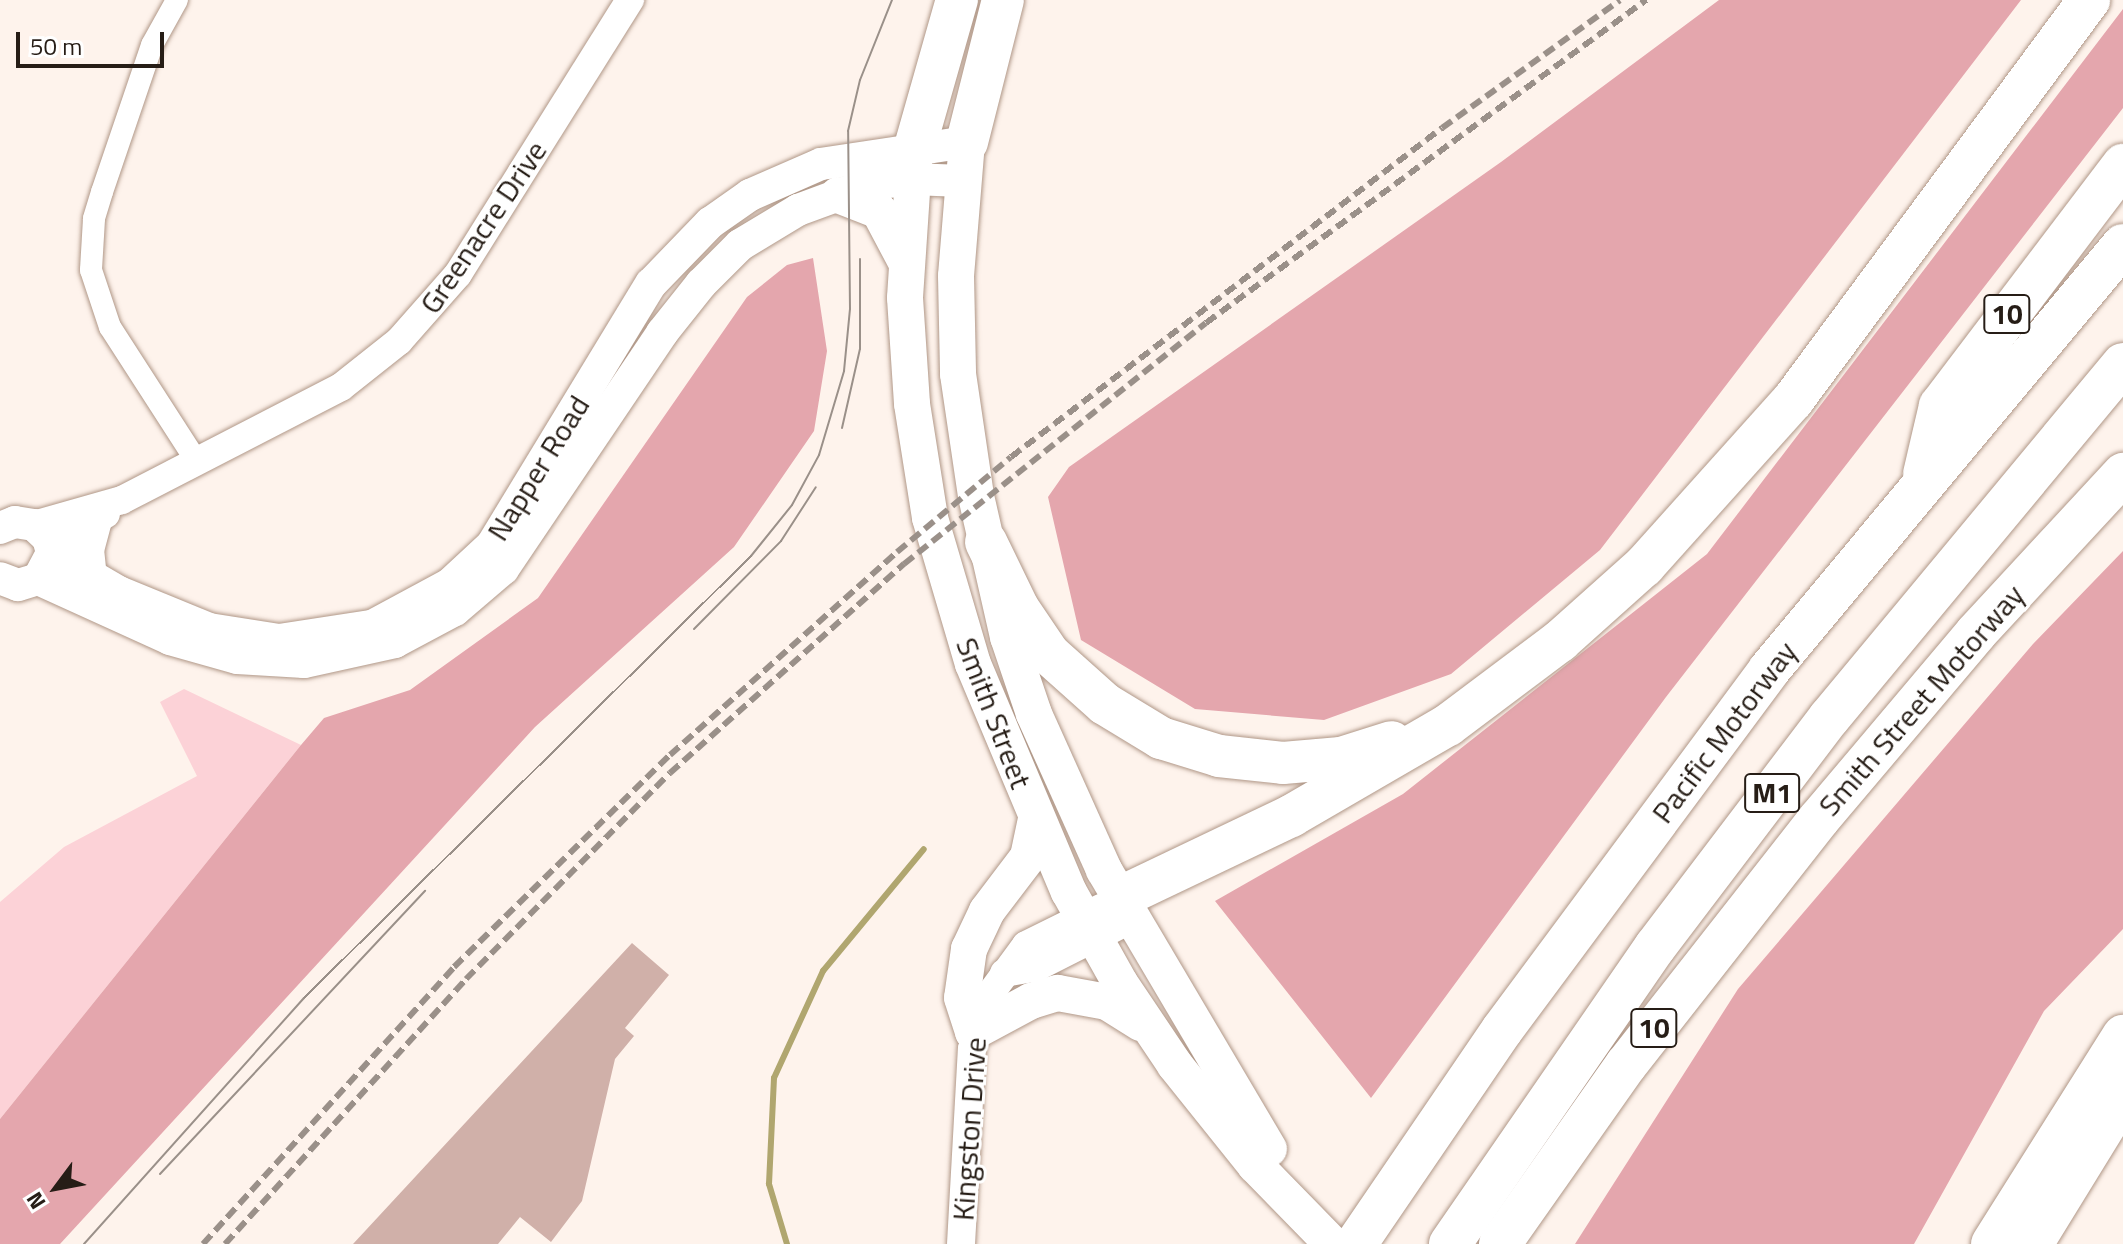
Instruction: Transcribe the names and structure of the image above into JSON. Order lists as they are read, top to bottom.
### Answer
{
  "streets": {
    "highway": [
      "10",
      "Smith Street Motorway",
      "Pacific Motorway",
      "M1"
    ],
    "main road": ["Napper Road", "Smith Street"],
    "street": ["Greenacre Drive", "Kingston Drive"]
  },
  "crossings": [
    ["Greenacre Drive", "Napper Road"],
    ["10", "Pacific Motorway"],
    ["Napper Road", "Smith Street"],
    ["Smith Street", "Kingston Drive"]
  ],
  "scale_bar": "50 m",
  "north": "bottom left"
}
